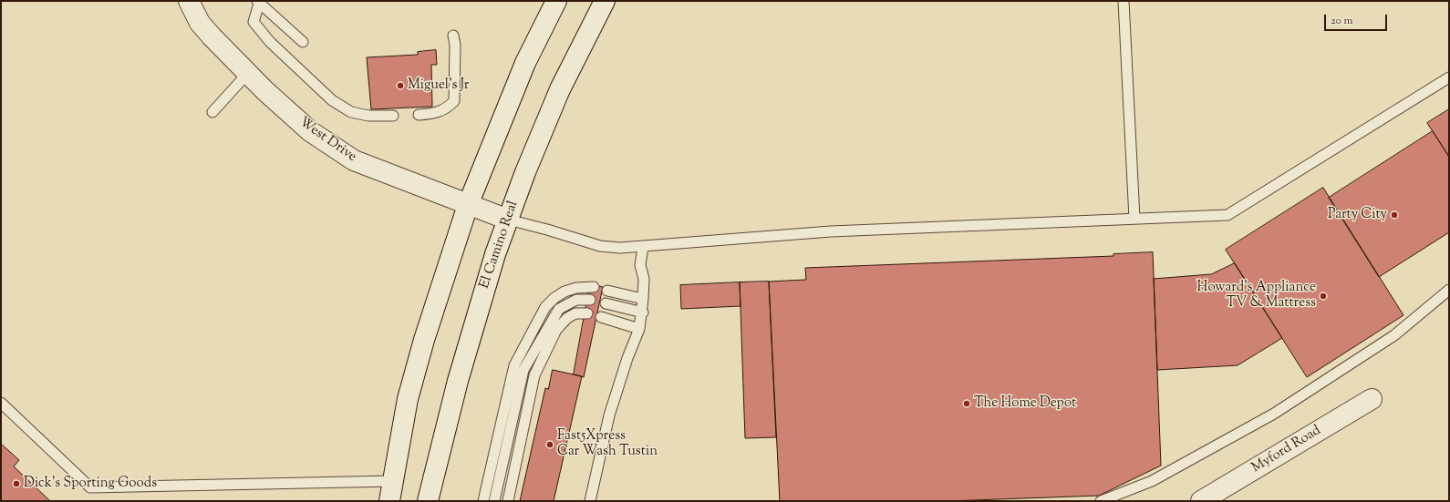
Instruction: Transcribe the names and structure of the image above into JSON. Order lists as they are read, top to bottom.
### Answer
{
  "streets": {
    "main road": ["West Drive", "El Camino Real", "Myford Road"]
  },
  "crossings": [
    ["West Drive", "El Camino Real"]
  ],
  "places": [
    "Miguel's Jr",
    "Party City",
    "Howard's Appliance TV & Mattress",
    "The Home Depot",
    "Fast5Xpress Car Wash Tustin",
    "Dick's Sporting Goods"
  ],
  "scale_bar": "20 m"
}
